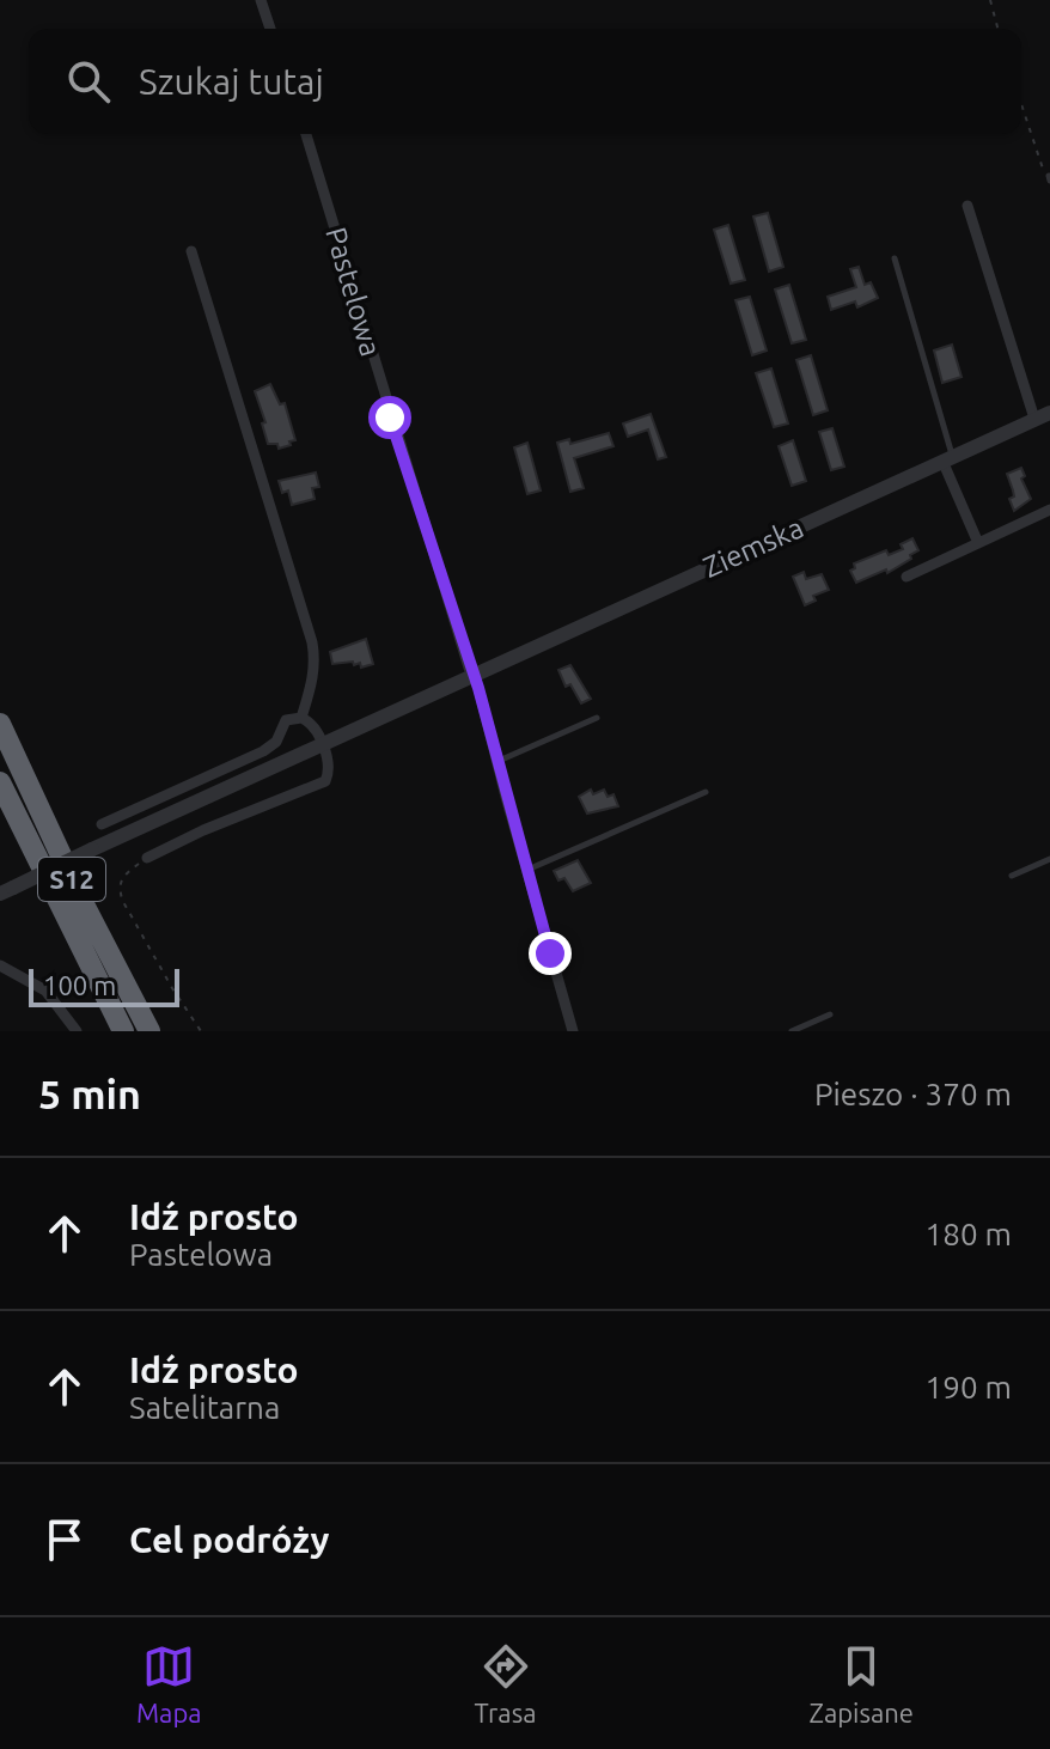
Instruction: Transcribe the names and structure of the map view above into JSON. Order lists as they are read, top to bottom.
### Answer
{
  "streets": {
    "highway": ["S12"],
    "street": ["Pastelowa", "Ziemska"]
  },
  "crossings": [
    ["Pastelowa", "Ziemska"]
  ],
  "scale_bar": "100 m",
  "page": {
    "search": "Szukaj tutaj",
    "scale": "100 m",
    "heading": ["5 min", "Pieszo · 370 m"],
    "list": [
      ["Idź prosto", "Pastelowa", "180 m"],
      ["Idź prosto", "Satelitarna", "190 m"],
      "Cel podróży"
    ],
    "nav": ["Mapa", "Trasa", "Zapisane"]
  }
}
